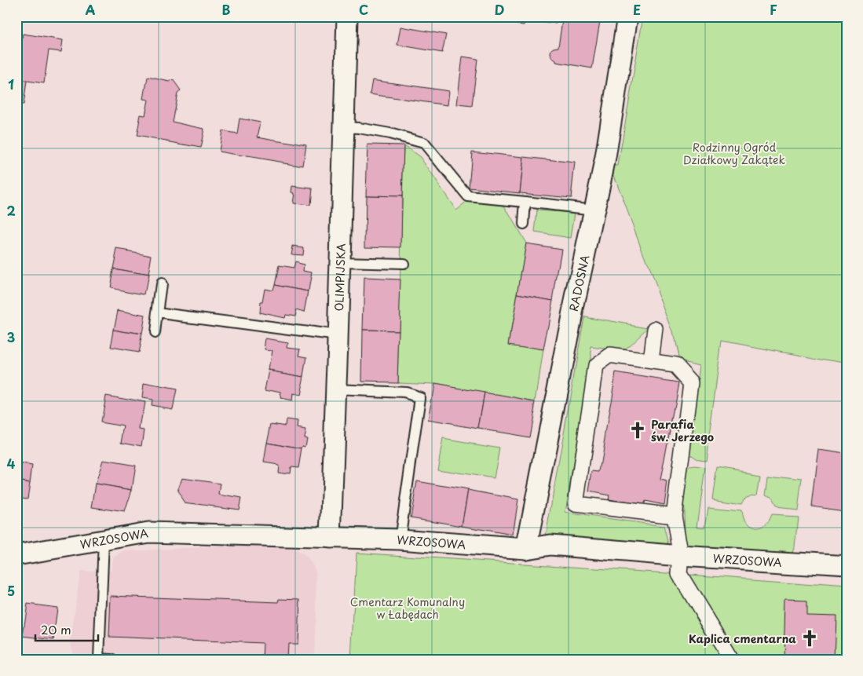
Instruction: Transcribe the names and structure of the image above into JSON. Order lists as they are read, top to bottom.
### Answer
{
  "streets": {
    "street": ["OLIMPIJSKA", "RADOSNA", "WRZOSOWA"]
  },
  "crossings": [
    ["OLIMPIJSKA", "WRZOSOWA"],
    ["RADOSNA", "WRZOSOWA"]
  ],
  "parks": ["Rodzinny Ogród Działkowy Zakątek", "Cmentarz Komunalny w Łabędach"],
  "places": {
    "church": ["Parafia św. Jerzego", "Kaplica cmentarna"]
  },
  "scale_bar": "20 m",
  "grid": {
    "columns": [
      "A",
      "B",
      "C",
      "D",
      "E",
      "F"
    ],
    "rows": [
      "1",
      "2",
      "3",
      "4",
      "5"
    ]
  }
}
